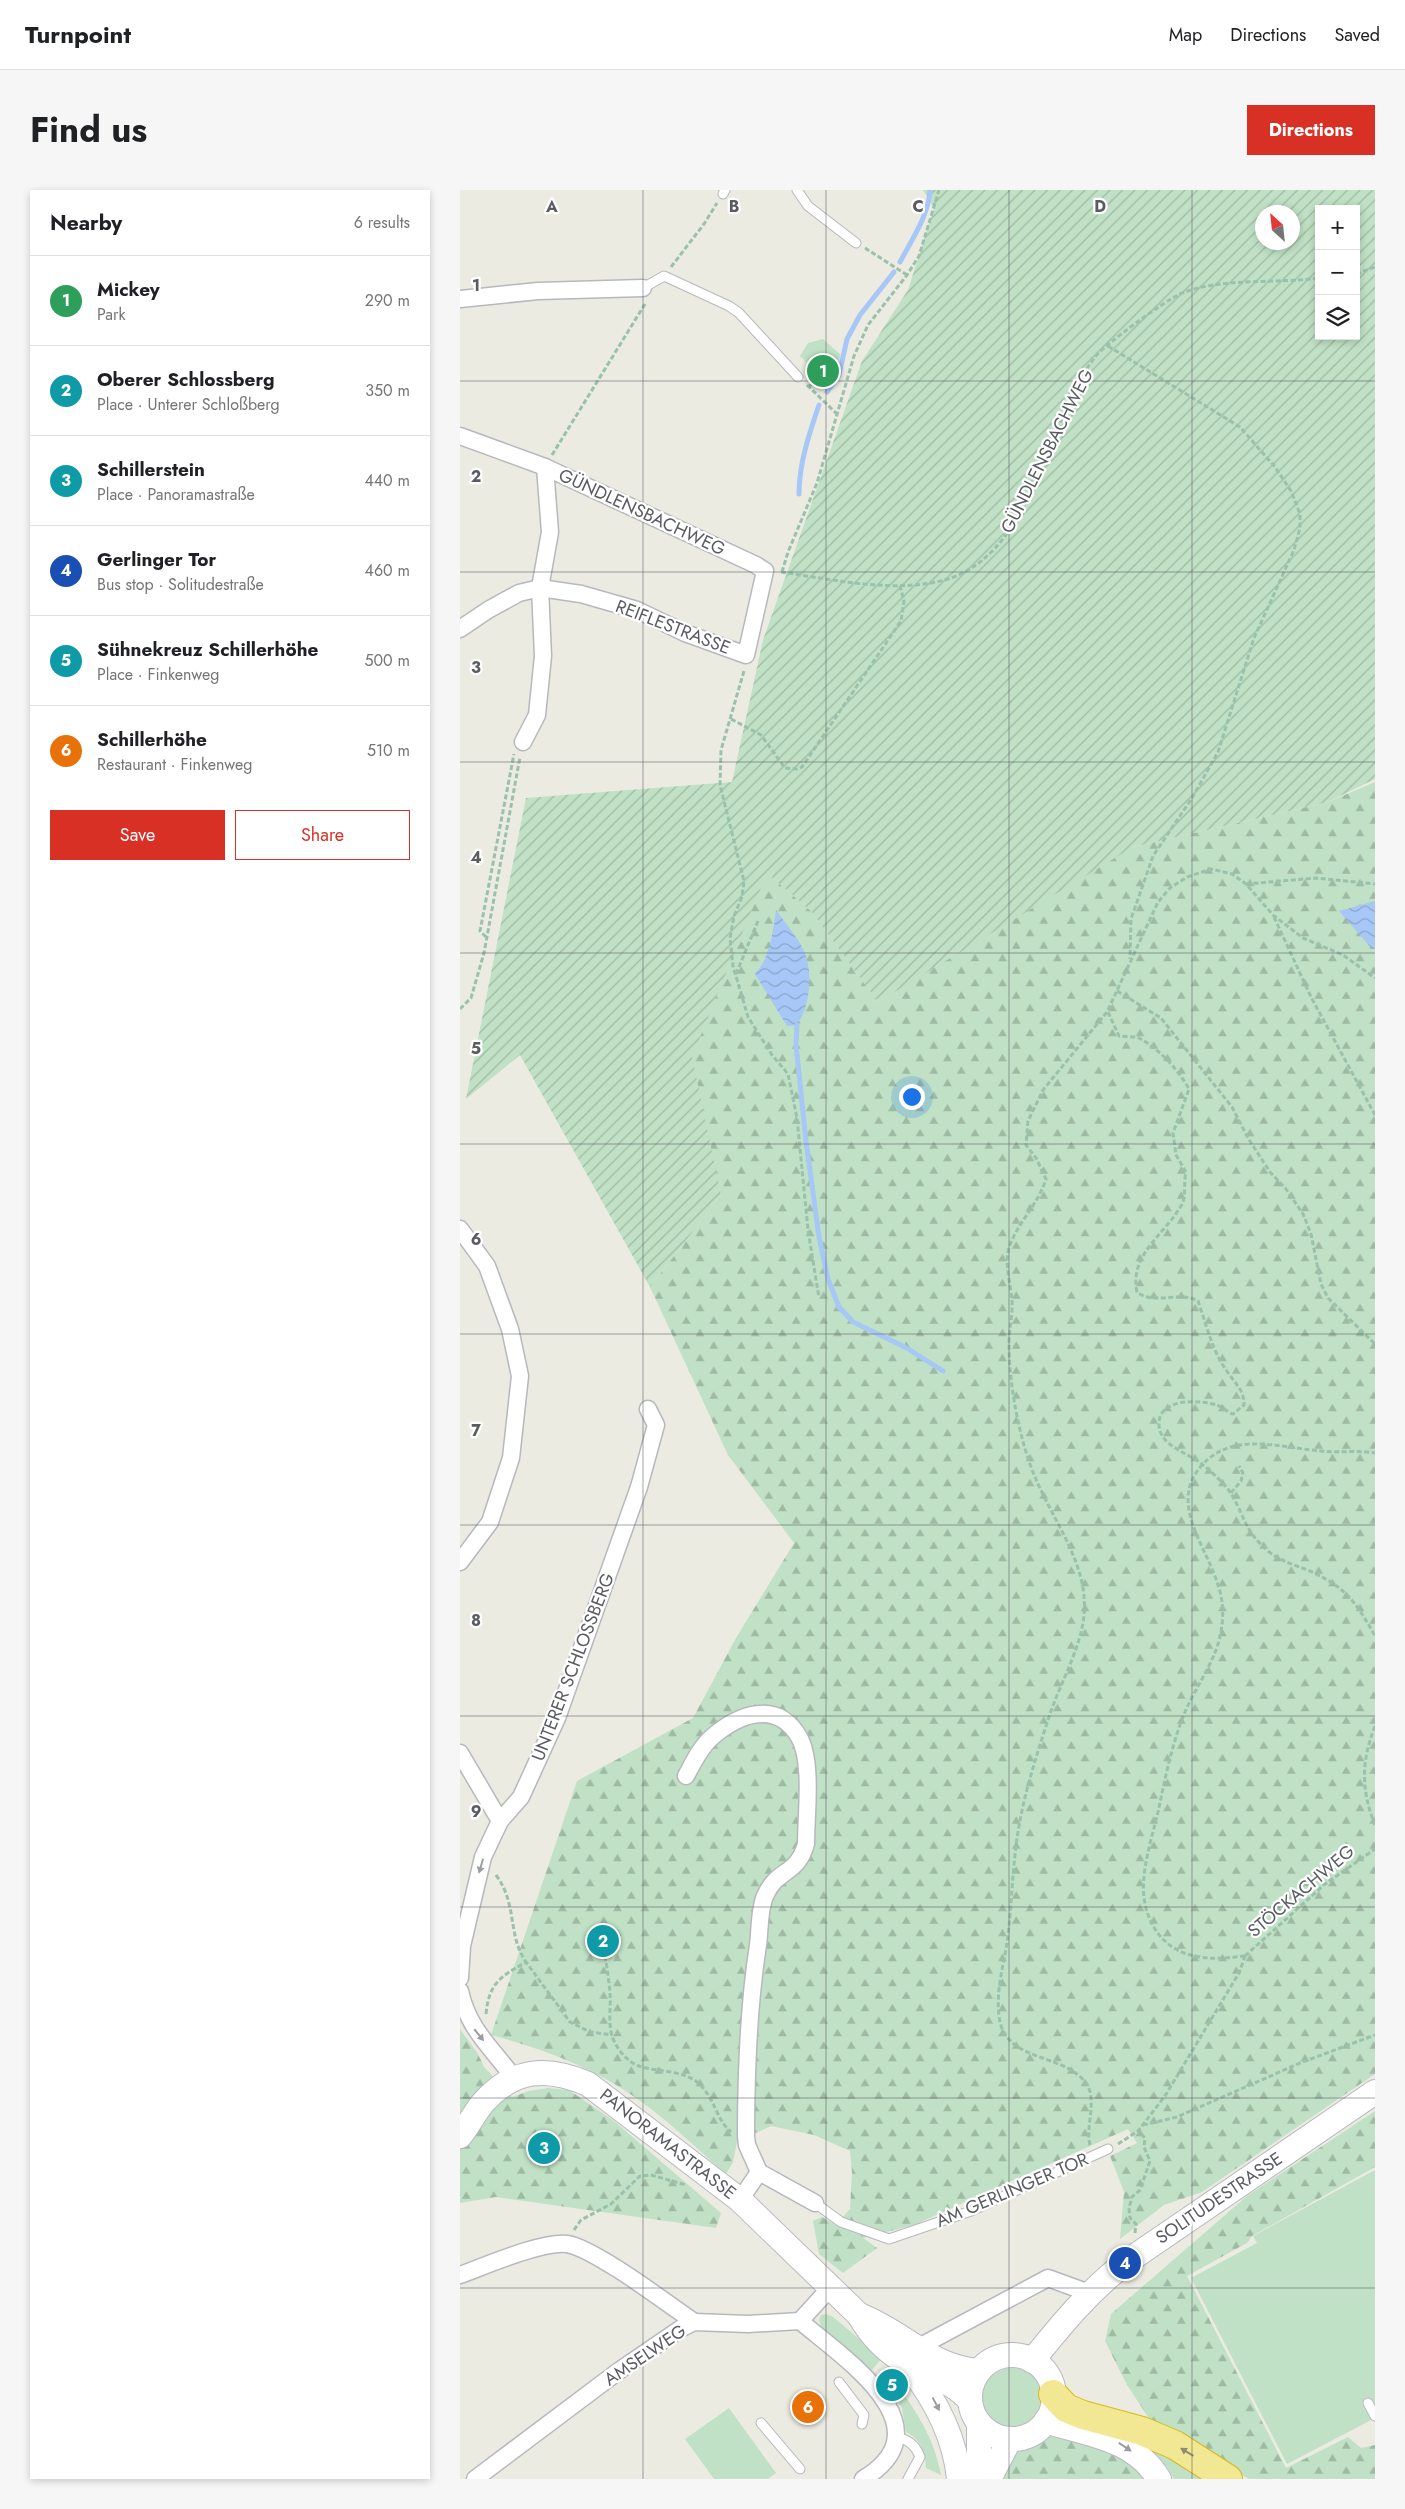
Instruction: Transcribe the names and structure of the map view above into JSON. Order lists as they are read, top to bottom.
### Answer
{
  "streets": {
    "main road": ["PANORAMASTRASSE", "SOLITUDESTRASSE"],
    "street": [
      "GÜNDLENSBACHWEG",
      "REIFLESTRASSE",
      "UNTERER SCHLOSSBERG",
      "AM GERLINGER TOR",
      "AMSELWEG"
    ],
    "path": ["STÖCKACHWEG"]
  },
  "crossings": [
    ["PANORAMASTRASSE", "SOLITUDESTRASSE"]
  ],
  "north": "top left",
  "page": {
    "header": "Turnpoint",
    "nav": ["Map", "Directions", "Saved"],
    "title": "Find us",
    "buttons": [
      "Directions",
      ["Save", "Share"]
    ],
    "heading": ["Nearby", "6 results"],
    "map_buttons": ["+", "−"],
    "list": [
      {
        "mark": "1",
        "name": "Mickey",
        "note": "Park",
        "value": "290 m"
      },
      {
        "mark": "2",
        "name": "Oberer Schlossberg",
        "note": "Place · Unterer Schloßberg",
        "value": "350 m"
      },
      {
        "mark": "3",
        "name": "Schillerstein",
        "note": "Place · Panoramastraße",
        "value": "440 m"
      },
      {
        "mark": "4",
        "name": "Gerlinger Tor",
        "note": "Bus stop · Solitudestraße",
        "value": "460 m"
      },
      {
        "mark": "5",
        "name": "Sühnekreuz Schillerhöhe",
        "note": "Place · Finkenweg",
        "value": "500 m"
      },
      {
        "mark": "6",
        "name": "Schillerhöhe",
        "note": "Restaurant · Finkenweg",
        "value": "510 m"
      }
    ],
    "pins": [
      "1",
      "2",
      "3",
      "4",
      "5",
      "6"
    ]
  },
  "grid": {
    "columns": [
      "A",
      "B",
      "C",
      "D"
    ],
    "rows": [
      "1",
      "2",
      "3",
      "4",
      "5",
      "6",
      "7",
      "8",
      "9"
    ]
  }
}
